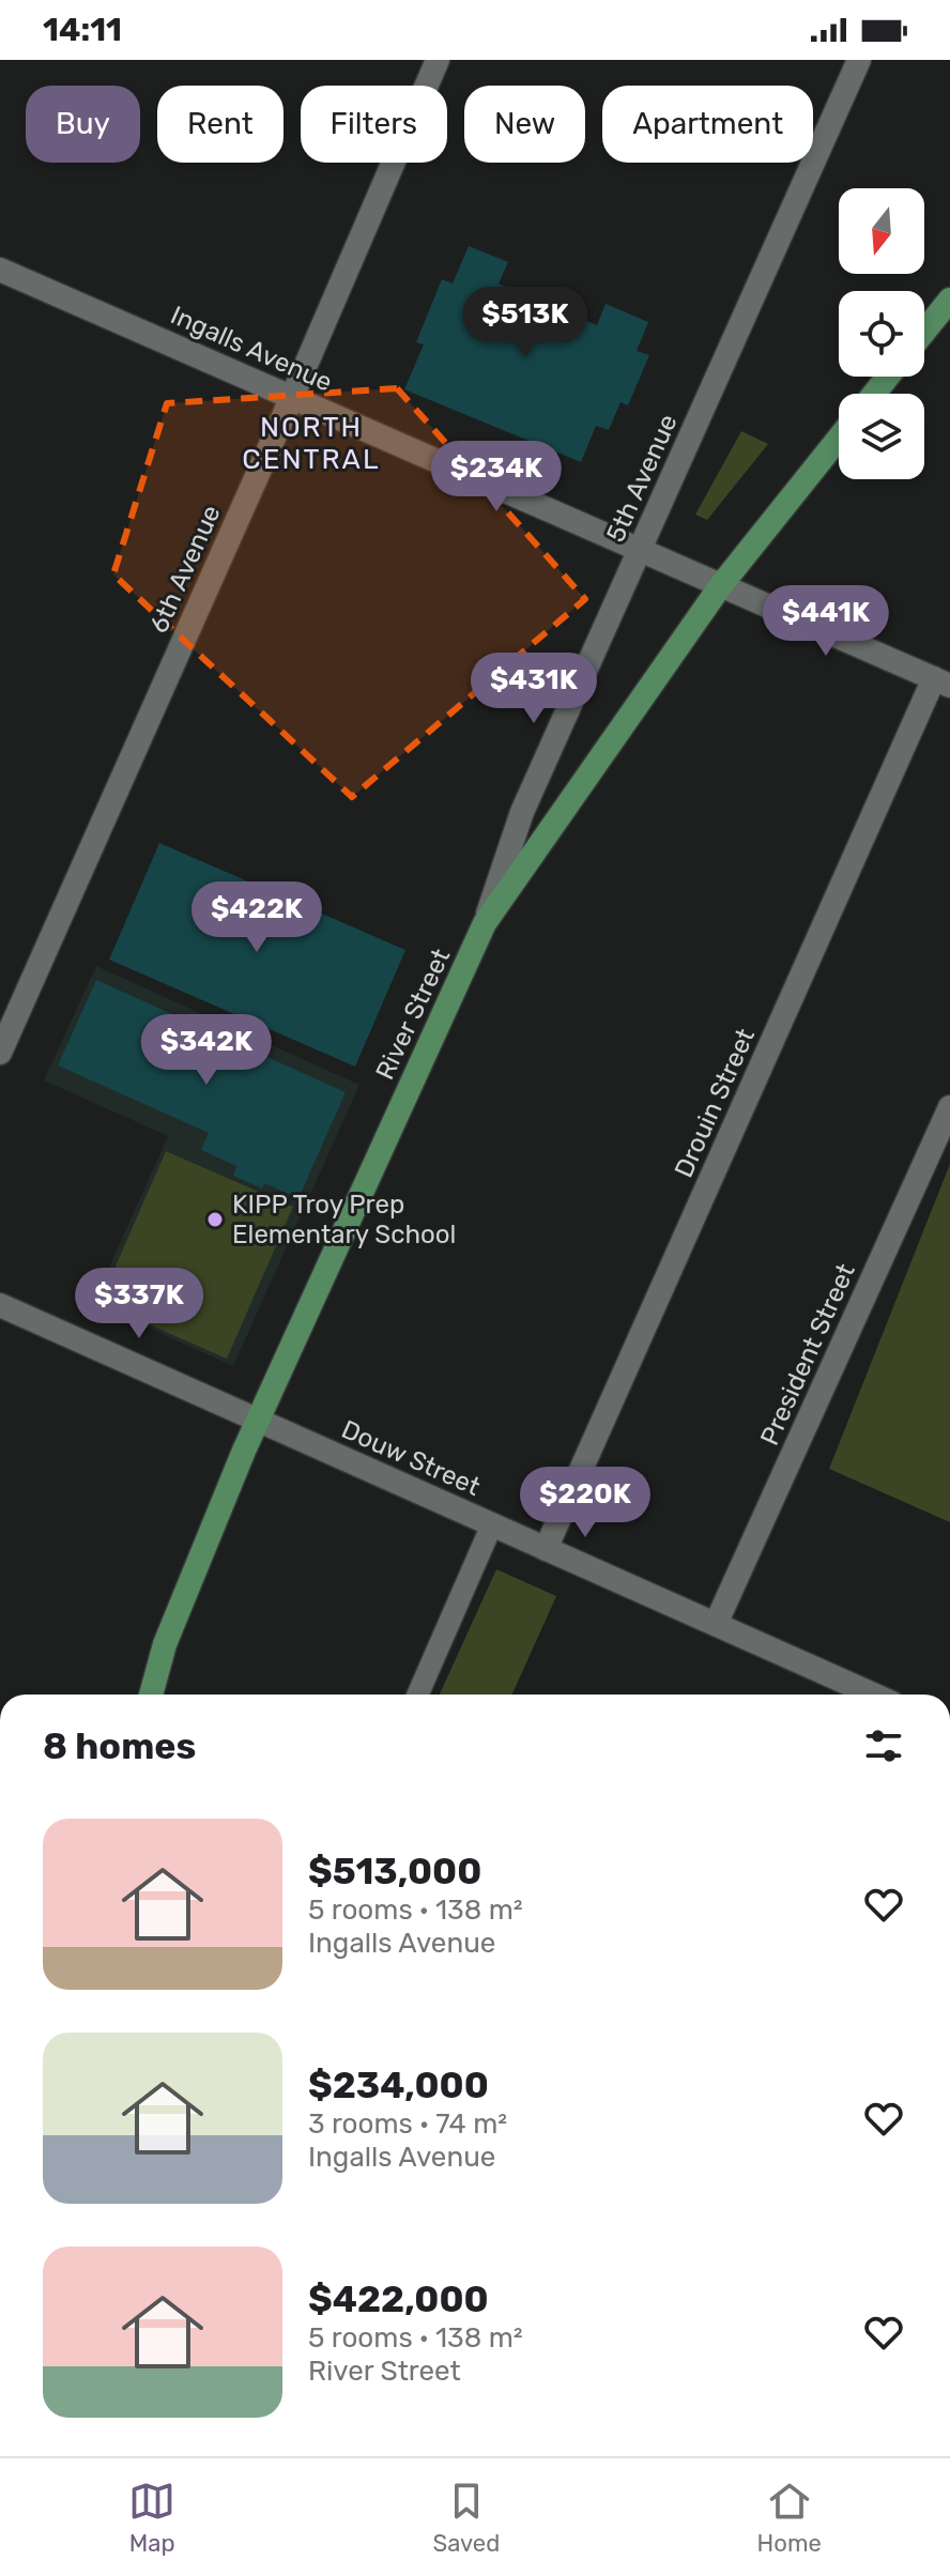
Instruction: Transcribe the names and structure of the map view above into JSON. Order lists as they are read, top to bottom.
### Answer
{
  "streets": {
    "main road": ["River Street"],
    "street": [
      "Ingalls Avenue",
      "5th Avenue",
      "6th Avenue",
      "Drouin Street",
      "President Street",
      "Douw Street"
    ]
  },
  "crossings": [
    ["Ingalls Avenue", "5th Avenue"],
    ["Ingalls Avenue", "6th Avenue"],
    ["Ingalls Avenue", "River Street"],
    ["Ingalls Avenue", "Drouin Street"],
    ["5th Avenue", "River Street"],
    ["River Street", "Douw Street"],
    ["Drouin Street", "Douw Street"],
    ["President Street", "Douw Street"]
  ],
  "districts": ["NORTH CENTRAL"],
  "places": ["KIPP Troy Prep Elementary School"],
  "north": "bottom",
  "page": {
    "status": "14:11",
    "chip": [
      "Buy",
      "Rent",
      "Filters",
      "New",
      "Apartment"
    ],
    "price": [
      "$513K",
      "$234K",
      "$441K",
      "$431K",
      "$422K",
      "$342K",
      "$337K",
      "$220K"
    ],
    "heading": "8 homes",
    "list": [
      {
        "name": "$513,000",
        "note": "5 rooms · 138 m² · Ingalls Avenue"
      },
      {
        "name": "$234,000",
        "note": "3 rooms · 74 m² · Ingalls Avenue"
      },
      {
        "name": "$422,000",
        "note": "5 rooms · 138 m² · River Street"
      }
    ],
    "tabs": ["Map", "Saved", "Home"]
  }
}
